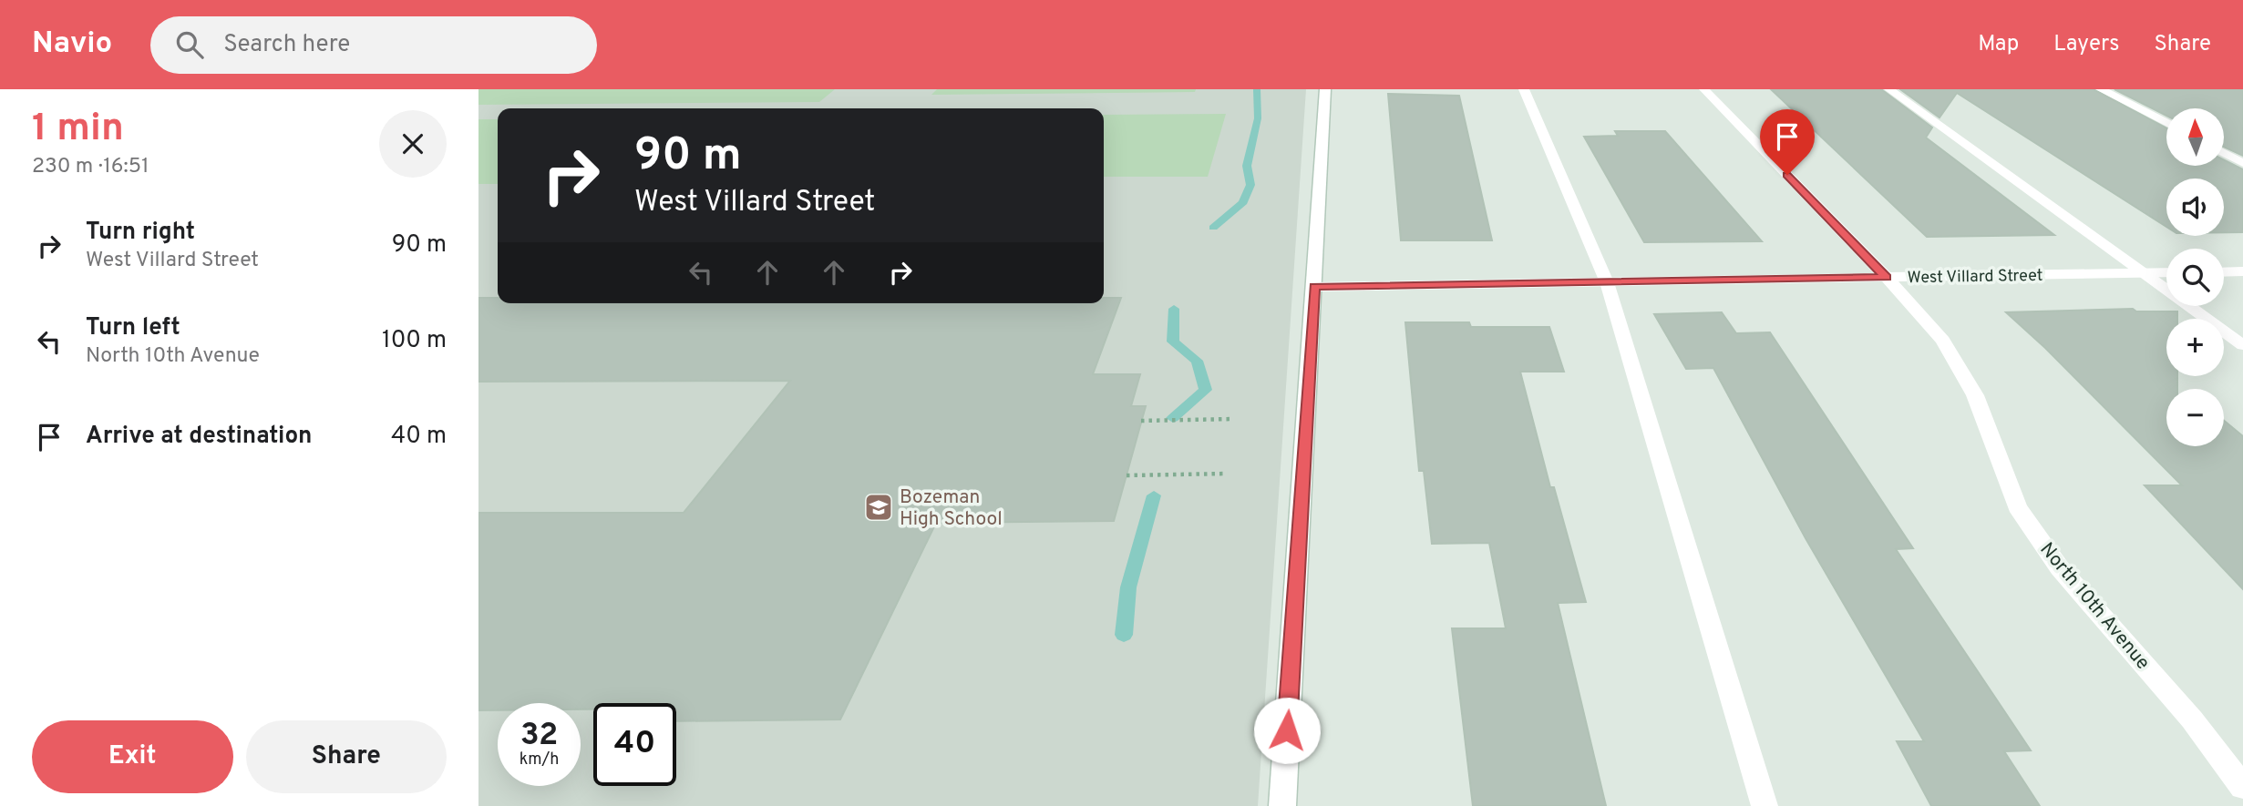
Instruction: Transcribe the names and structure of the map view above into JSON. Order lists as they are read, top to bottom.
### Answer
{
  "streets": {
    "street": ["West Villard Street", "North 10th Avenue"]
  },
  "crossings": [
    ["West Villard Street", "North 10th Avenue"]
  ],
  "places": {
    "school or university": ["Bozeman High School"]
  },
  "north": "top",
  "page": {
    "header": "Navio",
    "search": "Search here",
    "nav": ["Map", "Layers", "Share"],
    "heading": ["1 min", "230 m · 16:51"],
    "map_buttons": ["+", "−"],
    "turn": ["90 m", "West Villard Street"],
    "list": [
      {
        "name": "Turn right",
        "note": "West Villard Street",
        "value": "90 m"
      },
      {
        "name": "Turn left",
        "note": "North 10th Avenue",
        "value": "100 m"
      },
      {
        "name": "Arrive at destination",
        "value": "40 m"
      }
    ],
    "speed": "32 km/h",
    "limit": "40",
    "buttons": ["Exit", "Share"]
  }
}
